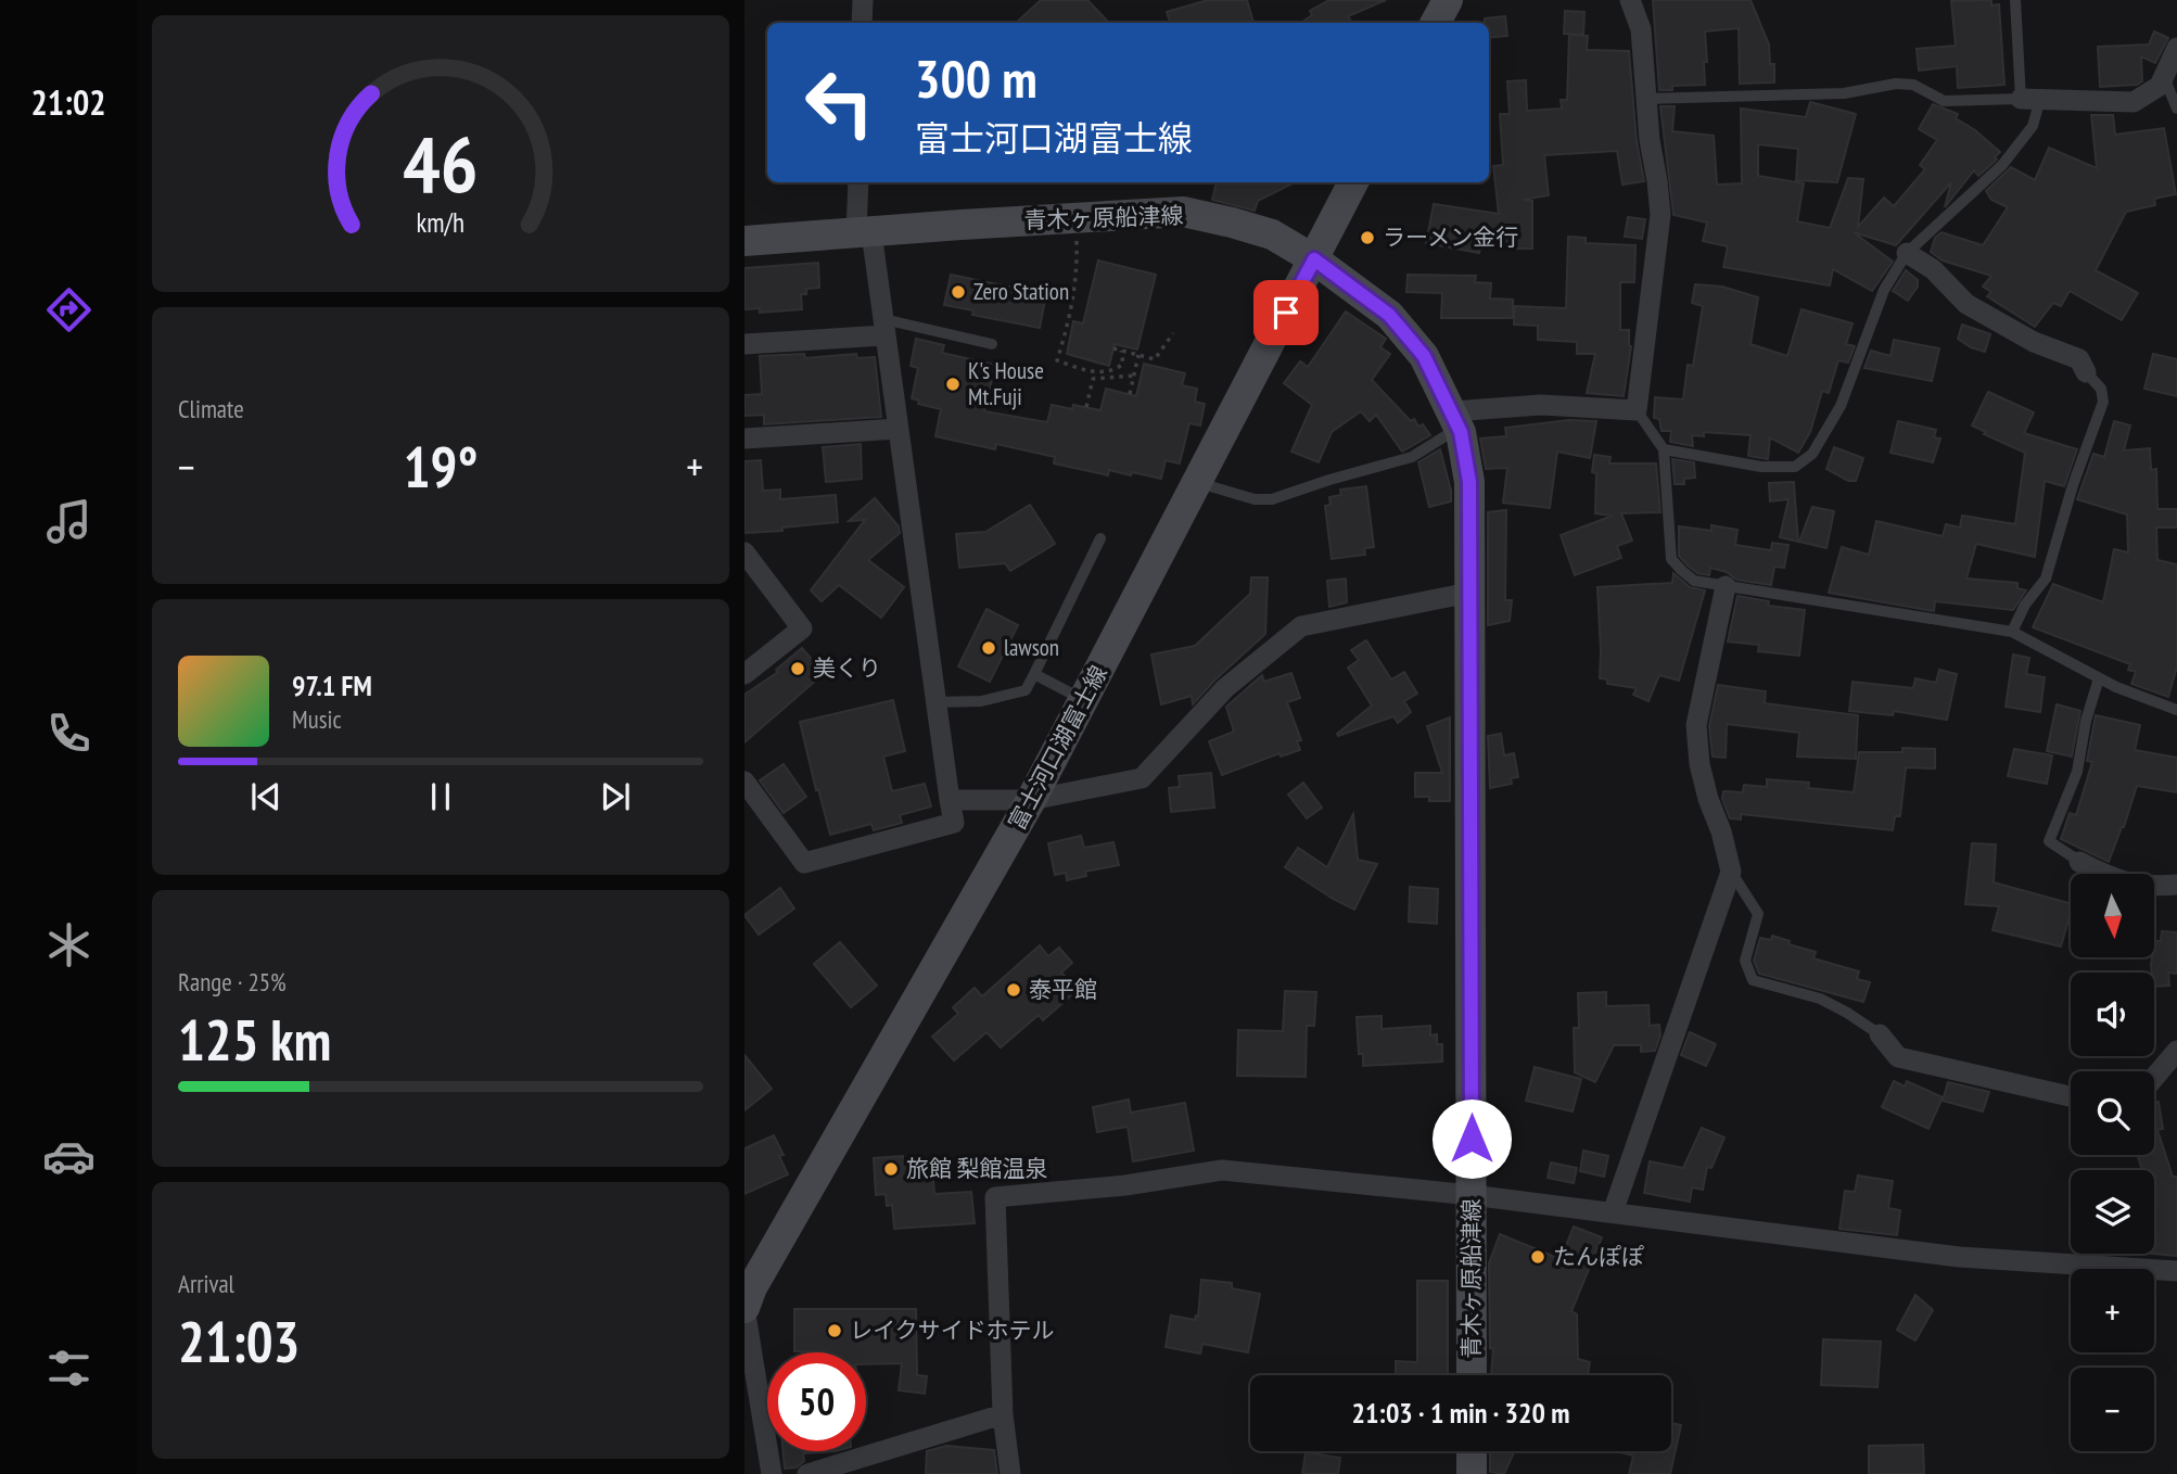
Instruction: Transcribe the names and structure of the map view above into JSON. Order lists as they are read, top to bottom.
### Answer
{
  "streets": {
    "main road": ["青木ヶ原船津線", "富士河口湖富士線"]
  },
  "crossings": [
    ["青木ヶ原船津線", "富士河口湖富士線"]
  ],
  "places": [
    "ラーメン金行",
    "Zero Station",
    "K's House Mt.Fuji",
    "lawson",
    "美くり",
    "泰平館",
    "旅館 梨館温泉",
    "たんぽぽ",
    "レイクサイドホテル"
  ],
  "north": "bottom",
  "page": {
    "tabs": "21:02",
    "turn": ["300 m", "富士河口湖富士線"],
    "tile": [
      "Climate",
      ["Range · 25%", "125 km"],
      ["Arrival", "21:03"]
    ],
    "heat": ["−", "19°", "+"],
    "song": ["97.1 FM", "Music"],
    "map_buttons": ["+", "−"],
    "limit": "50",
    "trip": "21:03 · 1 min · 320 m",
    "gauge": ["46", "km/h"]
  }
}
